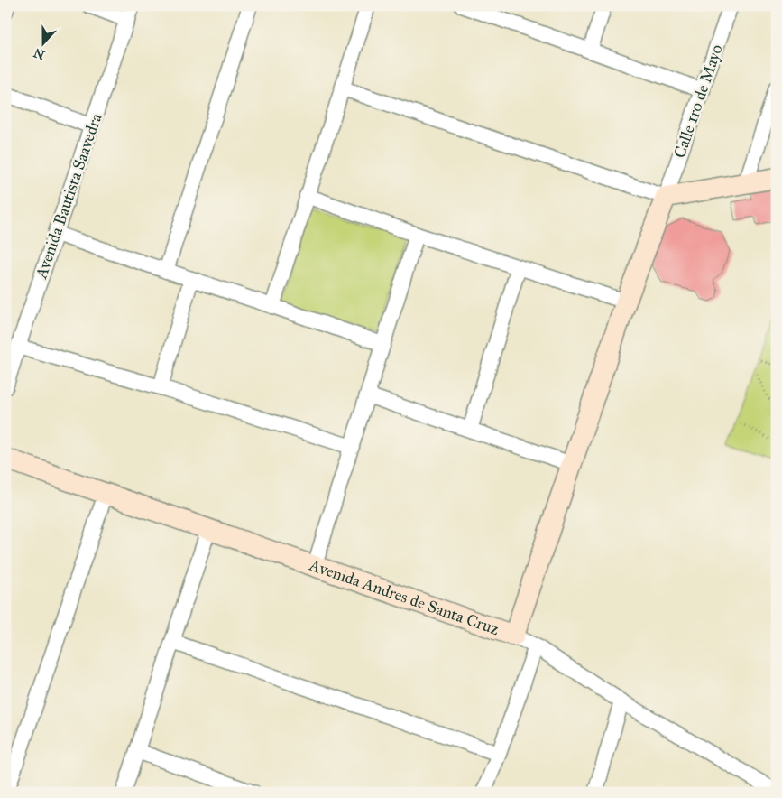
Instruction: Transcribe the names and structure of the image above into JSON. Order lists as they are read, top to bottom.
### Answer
{
  "streets": {
    "street": ["Calle 1ro de Mayo", "Avenida Bautista Saavedra", "Avenida Andres de Santa Cruz"]
  },
  "north": "bottom"
}
